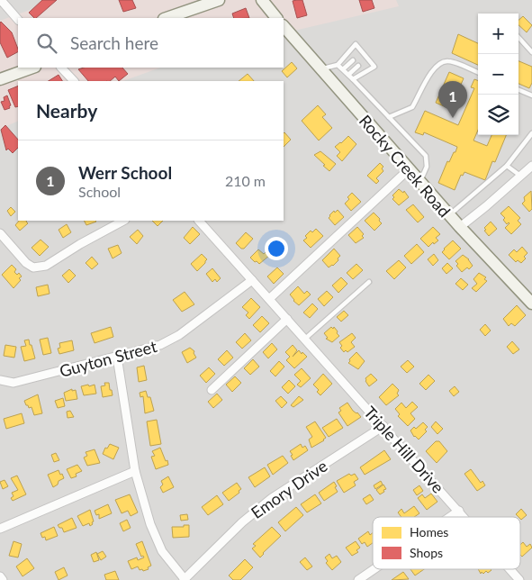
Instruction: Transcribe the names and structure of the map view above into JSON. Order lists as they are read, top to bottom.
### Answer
{
  "streets": {
    "street": [
      "Rocky Creek Road",
      "Guyton Street",
      "Triple Hill Drive",
      "Emory Drive"
    ]
  },
  "crossings": [
    ["Guyton Street", "Triple Hill Drive"],
    ["Triple Hill Drive", "Emory Drive"]
  ],
  "legend": ["Homes", "Shops"],
  "page": {
    "map_buttons": ["+", "−"],
    "search": "Search here",
    "pins": "1",
    "heading": "Nearby",
    "list": [
      {
        "mark": "1",
        "name": "Werr School",
        "note": "School",
        "value": "210 m"
      }
    ]
  }
}
